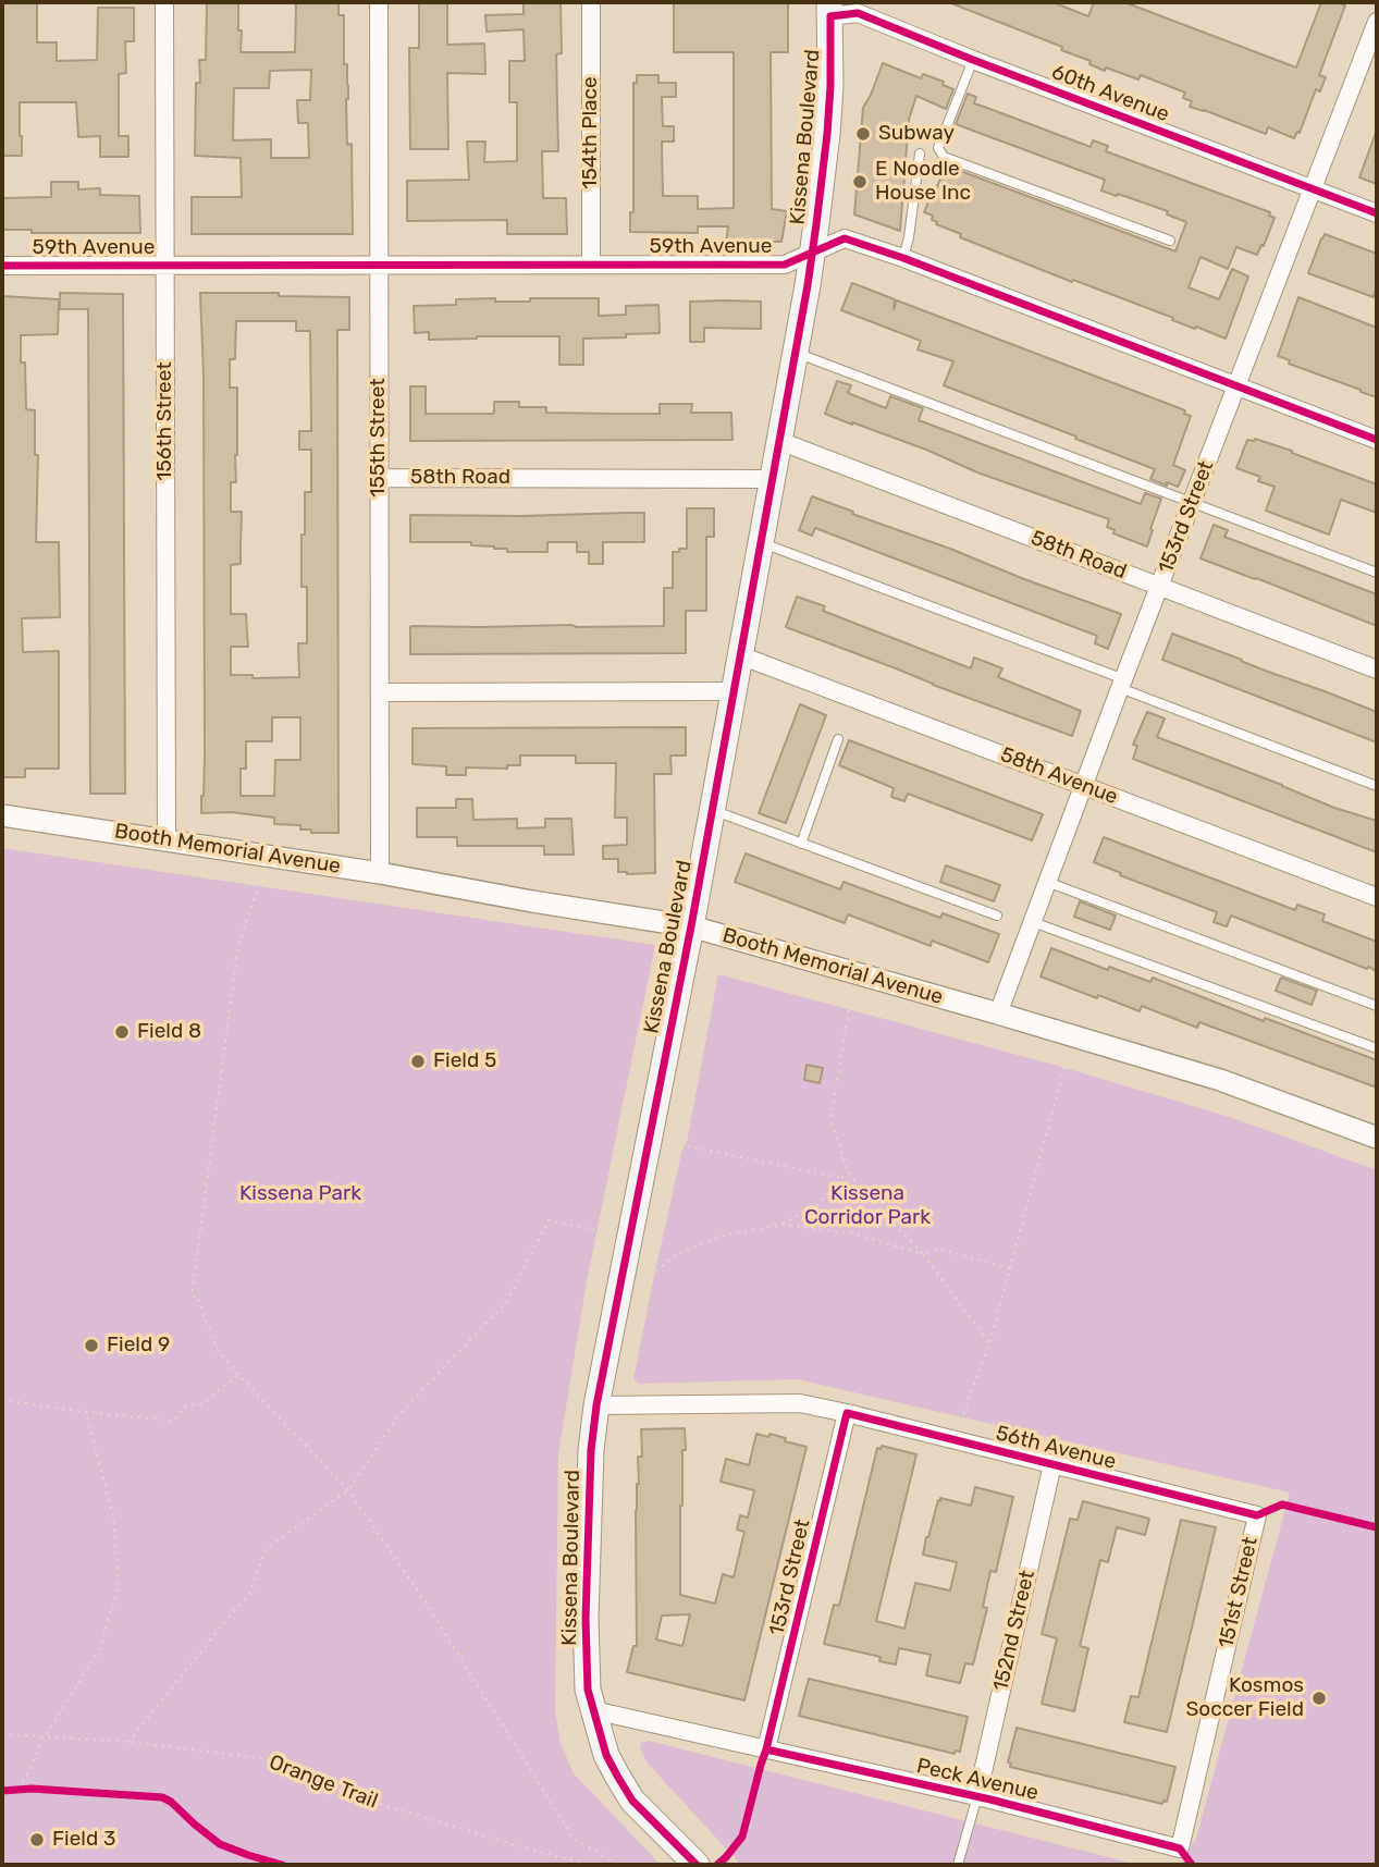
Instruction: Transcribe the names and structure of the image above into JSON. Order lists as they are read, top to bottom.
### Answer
{
  "streets": {
    "main road": ["Kissena Boulevard"],
    "street": [
      "60th Avenue",
      "154th Place",
      "59th Avenue",
      "156th Street",
      "155th Street",
      "58th Road",
      "153rd Street",
      "58th Avenue",
      "Booth Memorial Avenue",
      "56th Avenue",
      "151st Street",
      "152nd Street",
      "Peck Avenue"
    ],
    "path": ["Orange Trail"]
  },
  "crossings": [
    ["60th Avenue", "Kissena Boulevard"],
    ["60th Avenue", "153rd Street"],
    ["154th Place", "59th Avenue"],
    ["Kissena Boulevard", "59th Avenue"],
    ["Kissena Boulevard", "58th Road"],
    ["Kissena Boulevard", "58th Avenue"],
    ["Kissena Boulevard", "Booth Memorial Avenue"],
    ["Kissena Boulevard", "56th Avenue"],
    ["Kissena Boulevard", "Peck Avenue"],
    ["59th Avenue", "156th Street"],
    ["59th Avenue", "155th Street"],
    ["59th Avenue", "153rd Street"],
    ["156th Street", "Booth Memorial Avenue"],
    ["155th Street", "58th Road"],
    ["155th Street", "Booth Memorial Avenue"],
    ["58th Road", "153rd Street"],
    ["153rd Street", "58th Avenue"],
    ["153rd Street", "Booth Memorial Avenue"],
    ["153rd Street", "56th Avenue"],
    ["153rd Street", "Peck Avenue"],
    ["56th Avenue", "151st Street"],
    ["56th Avenue", "152nd Street"],
    ["151st Street", "Peck Avenue"],
    ["152nd Street", "Peck Avenue"]
  ],
  "parks": ["Kissena Park", "Kissena Corridor Park"],
  "places": [
    "Subway",
    "E Noodle House Inc",
    "Field 8",
    "Field 5",
    "Field 9",
    "Kosmos Soccer Field",
    "Field 3"
  ]
}
